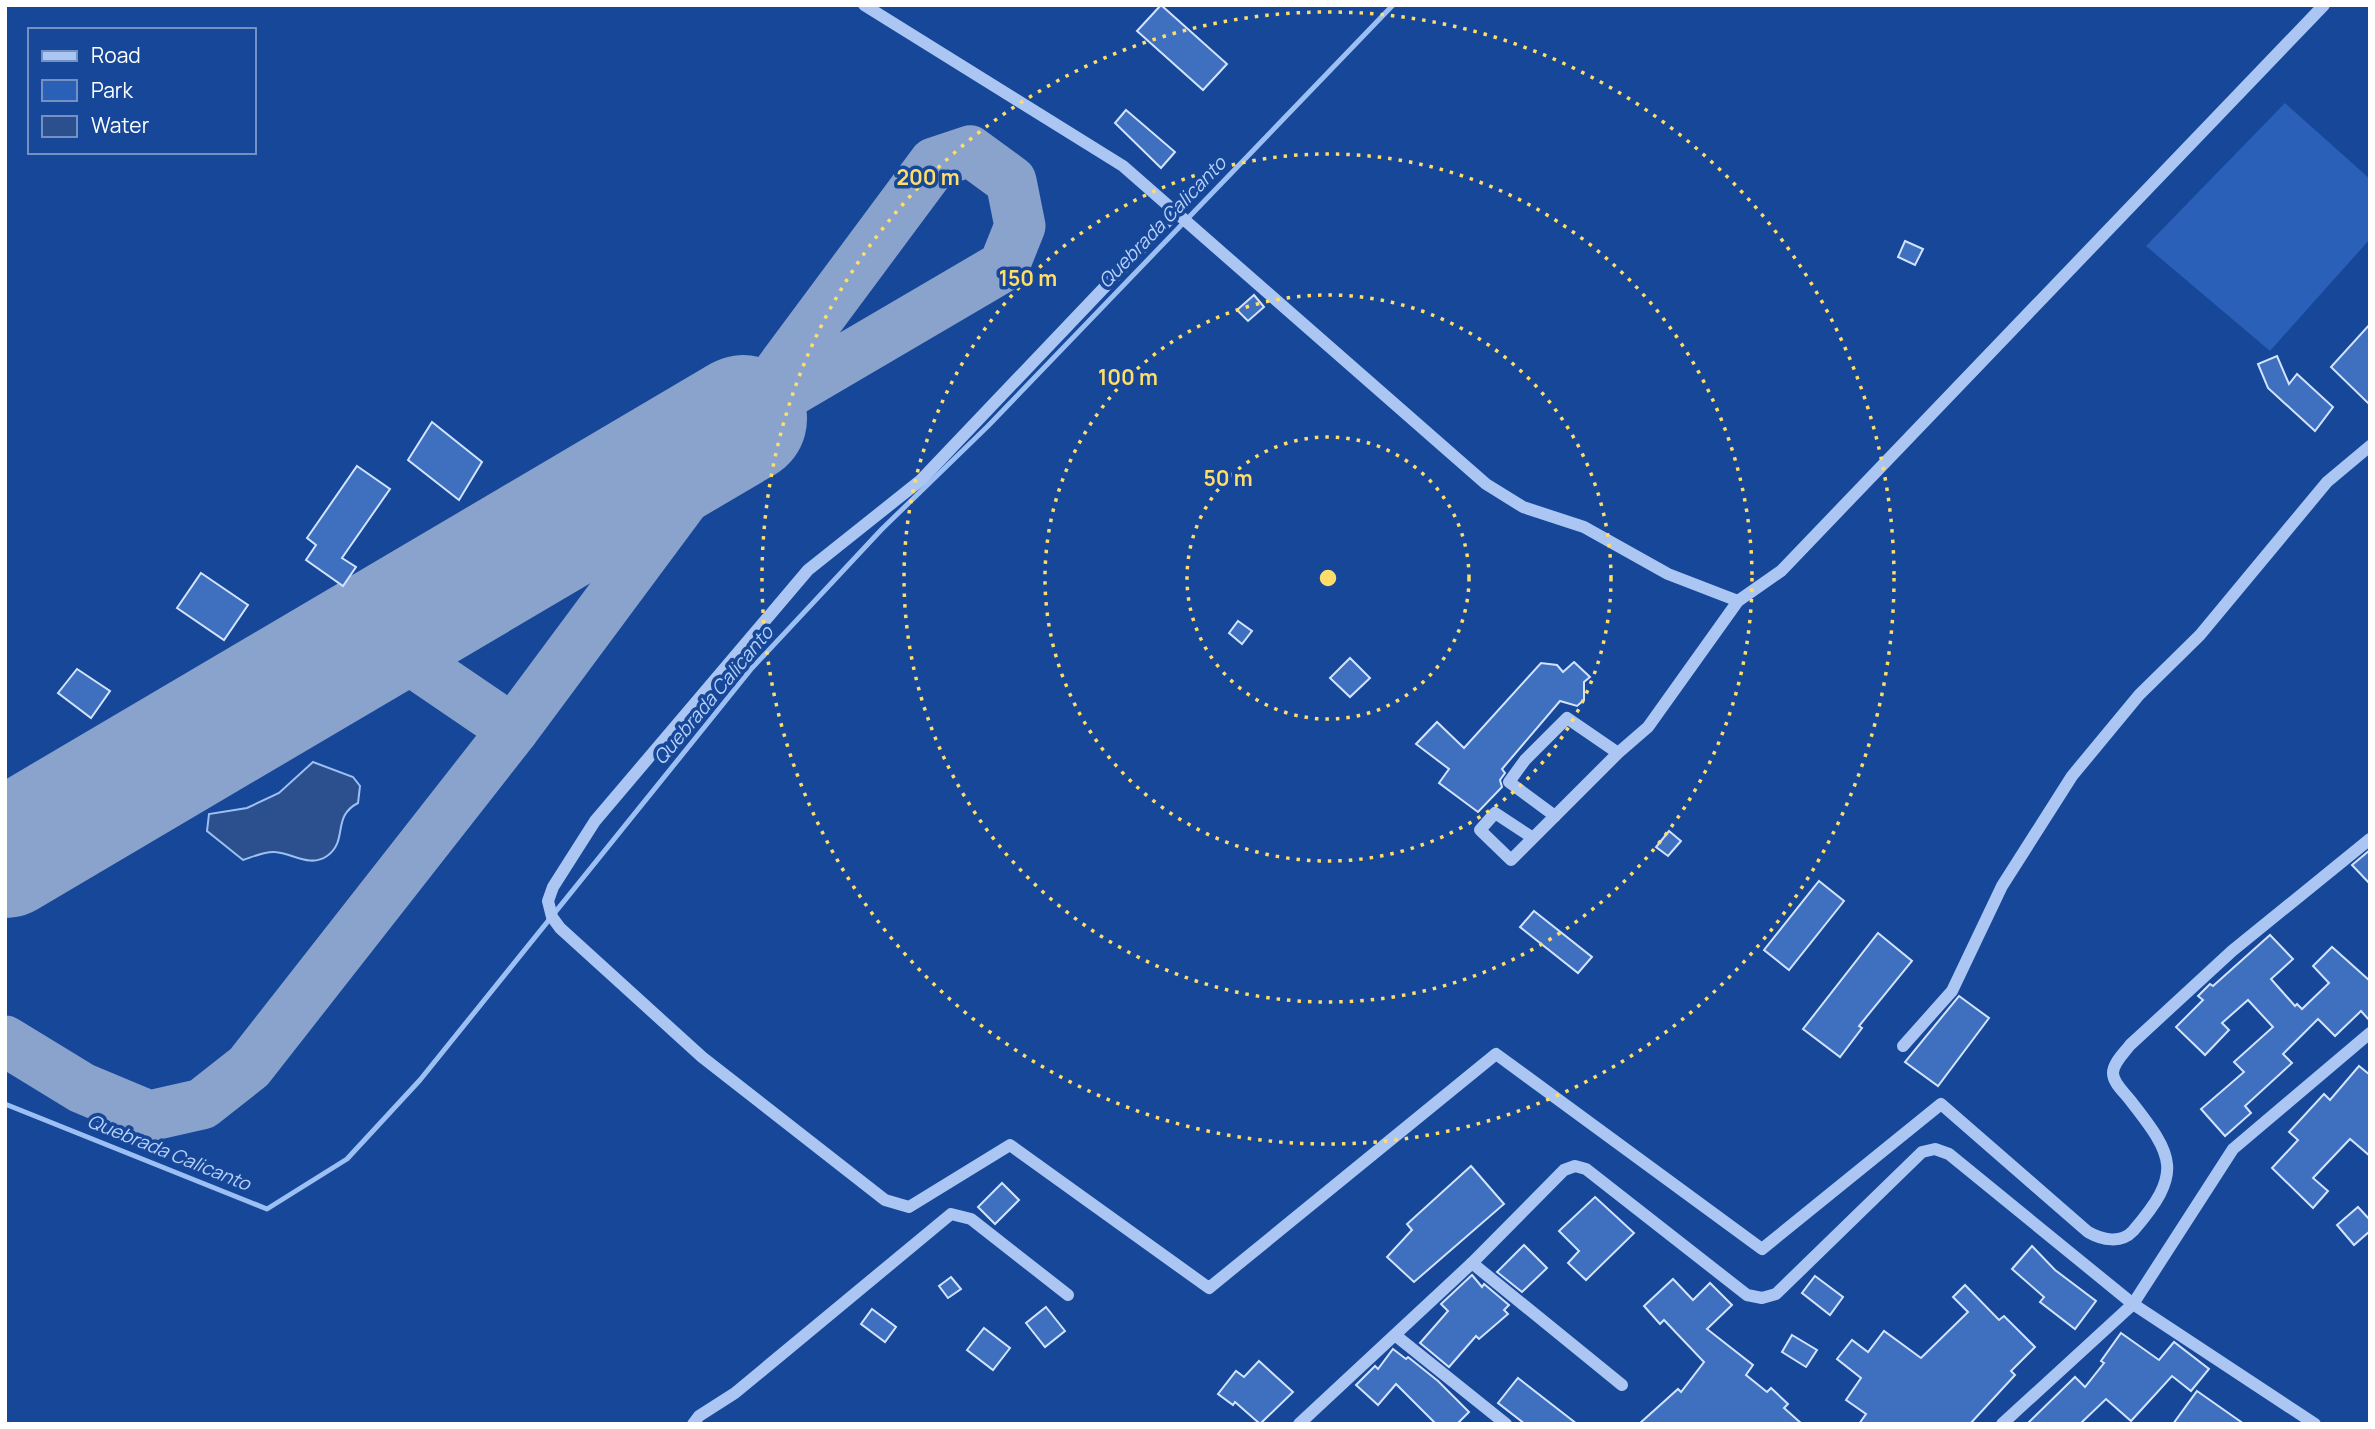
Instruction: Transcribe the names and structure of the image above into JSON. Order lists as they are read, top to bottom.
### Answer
{
  "water": ["Quebrada Calicanto"],
  "legend": ["Road", "Park", "Water"],
  "rings": [
    "200 m",
    "150 m",
    "100 m",
    "50 m"
  ]
}
